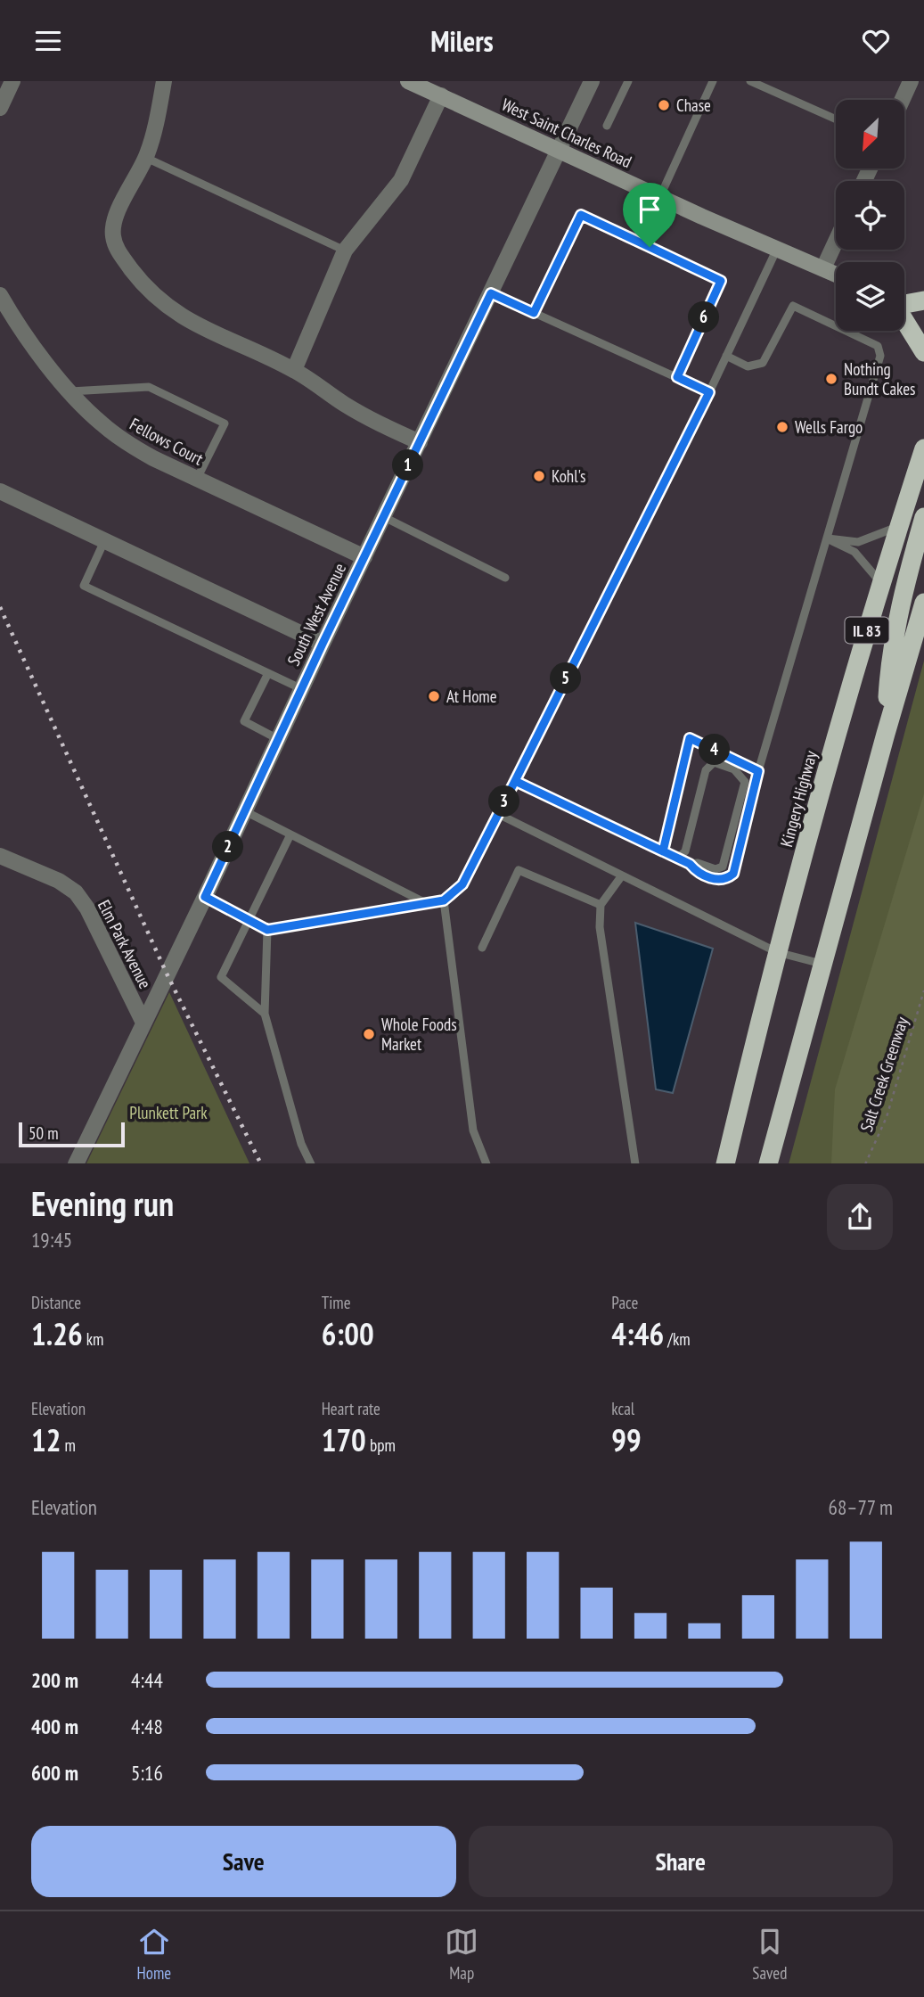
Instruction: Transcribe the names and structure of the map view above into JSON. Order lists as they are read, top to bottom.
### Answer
{
  "streets": {
    "highway": ["IL 83", "Kingery Highway"],
    "main road": ["West Saint Charles Road"],
    "street": ["Fellows Court", "South West Avenue", "Elm Park Avenue"],
    "path": ["Salt Creek Greenway"]
  },
  "crossings": [
    ["West Saint Charles Road", "South West Avenue"],
    ["Fellows Court", "South West Avenue"],
    ["South West Avenue", "Elm Park Avenue"]
  ],
  "parks": ["Plunkett Park"],
  "places": [
    "Chase",
    "Nothing Bundt Cakes",
    "Wells Fargo",
    "Kohl's",
    "At Home",
    "Whole Foods Market"
  ],
  "scale_bar": "50 m",
  "north": "bottom left",
  "page": {
    "header": "Milers",
    "pins": [
      "6",
      "1",
      "5",
      "4",
      "3",
      "2"
    ],
    "scale": "50 m",
    "heading": ["Evening run", "19:45"],
    "stats": [
      ["Distance", "1.26 km"],
      ["Time", "6:00"],
      ["Pace", "4:46 /km"],
      ["Elevation", "12 m"],
      ["Heart rate", "170 bpm"],
      ["kcal", "99"]
    ],
    "chart": ["Elevation", "68–77 m"],
    "list": [
      {
        "name": "200 m",
        "note": "4:44"
      },
      {
        "name": "400 m",
        "note": "4:48"
      },
      {
        "name": "600 m",
        "note": "5:16"
      }
    ],
    "buttons": ["Save", "Share"],
    "tabs": ["Home", "Map", "Saved"]
  }
}
